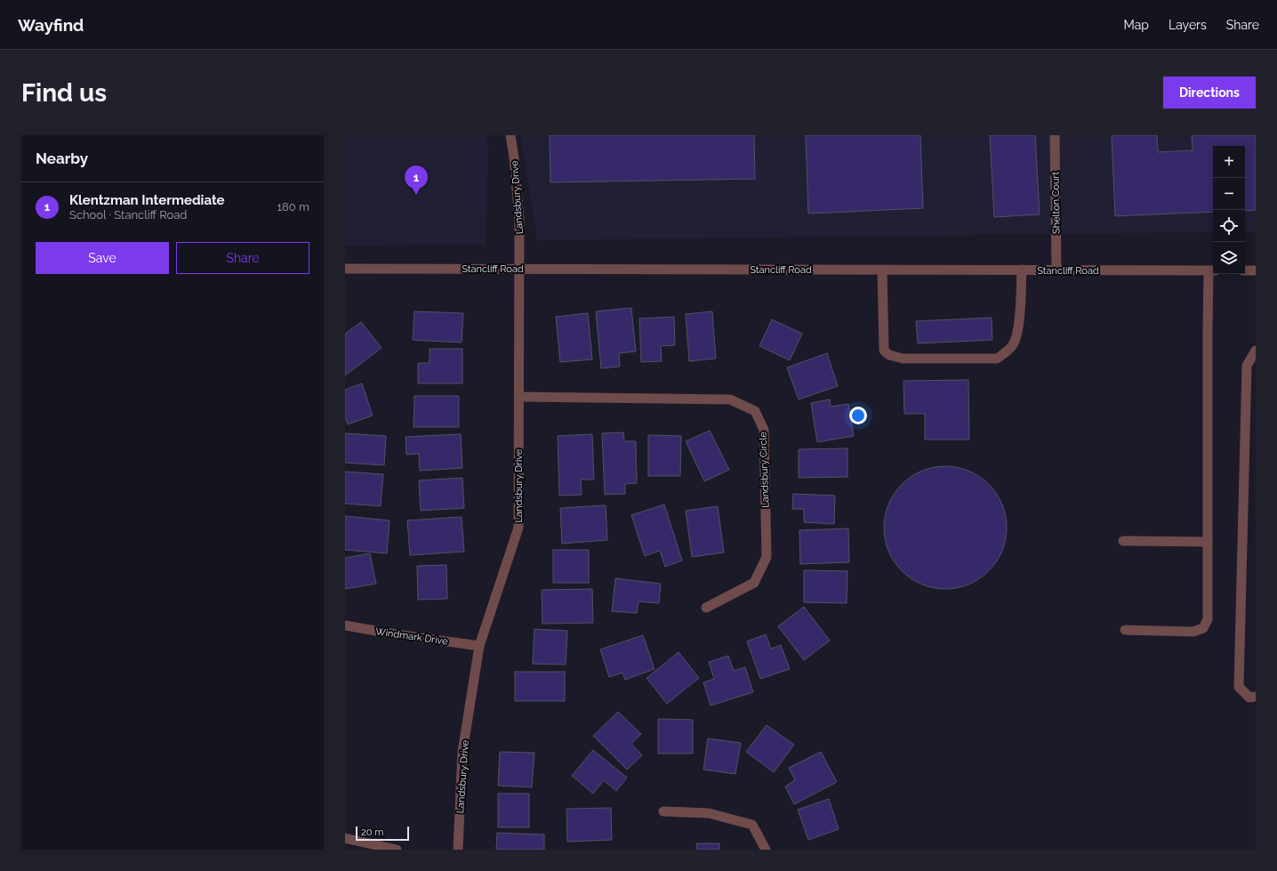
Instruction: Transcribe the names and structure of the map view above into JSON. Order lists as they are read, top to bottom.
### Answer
{
  "streets": {
    "street": [
      "Landsbury Drive",
      "Shelton Court",
      "Stancliff Road",
      "Landsbury Circle",
      "Windmark Drive"
    ]
  },
  "crossings": [
    ["Landsbury Drive", "Stancliff Road"],
    ["Landsbury Drive", "Landsbury Circle"],
    ["Landsbury Drive", "Windmark Drive"],
    ["Shelton Court", "Stancliff Road"]
  ],
  "scale_bar": "20 m",
  "page": {
    "header": "Wayfind",
    "nav": ["Map", "Layers", "Share"],
    "buttons": [
      "Directions",
      ["Save", "Share"]
    ],
    "title": "Find us",
    "heading": "Nearby",
    "map_buttons": ["+", "−"],
    "pins": "1",
    "list": [
      {
        "mark": "1",
        "name": "Klentzman Intermediate",
        "note": "School · Stancliff Road",
        "value": "180 m"
      }
    ],
    "scale": "20 m"
  }
}
